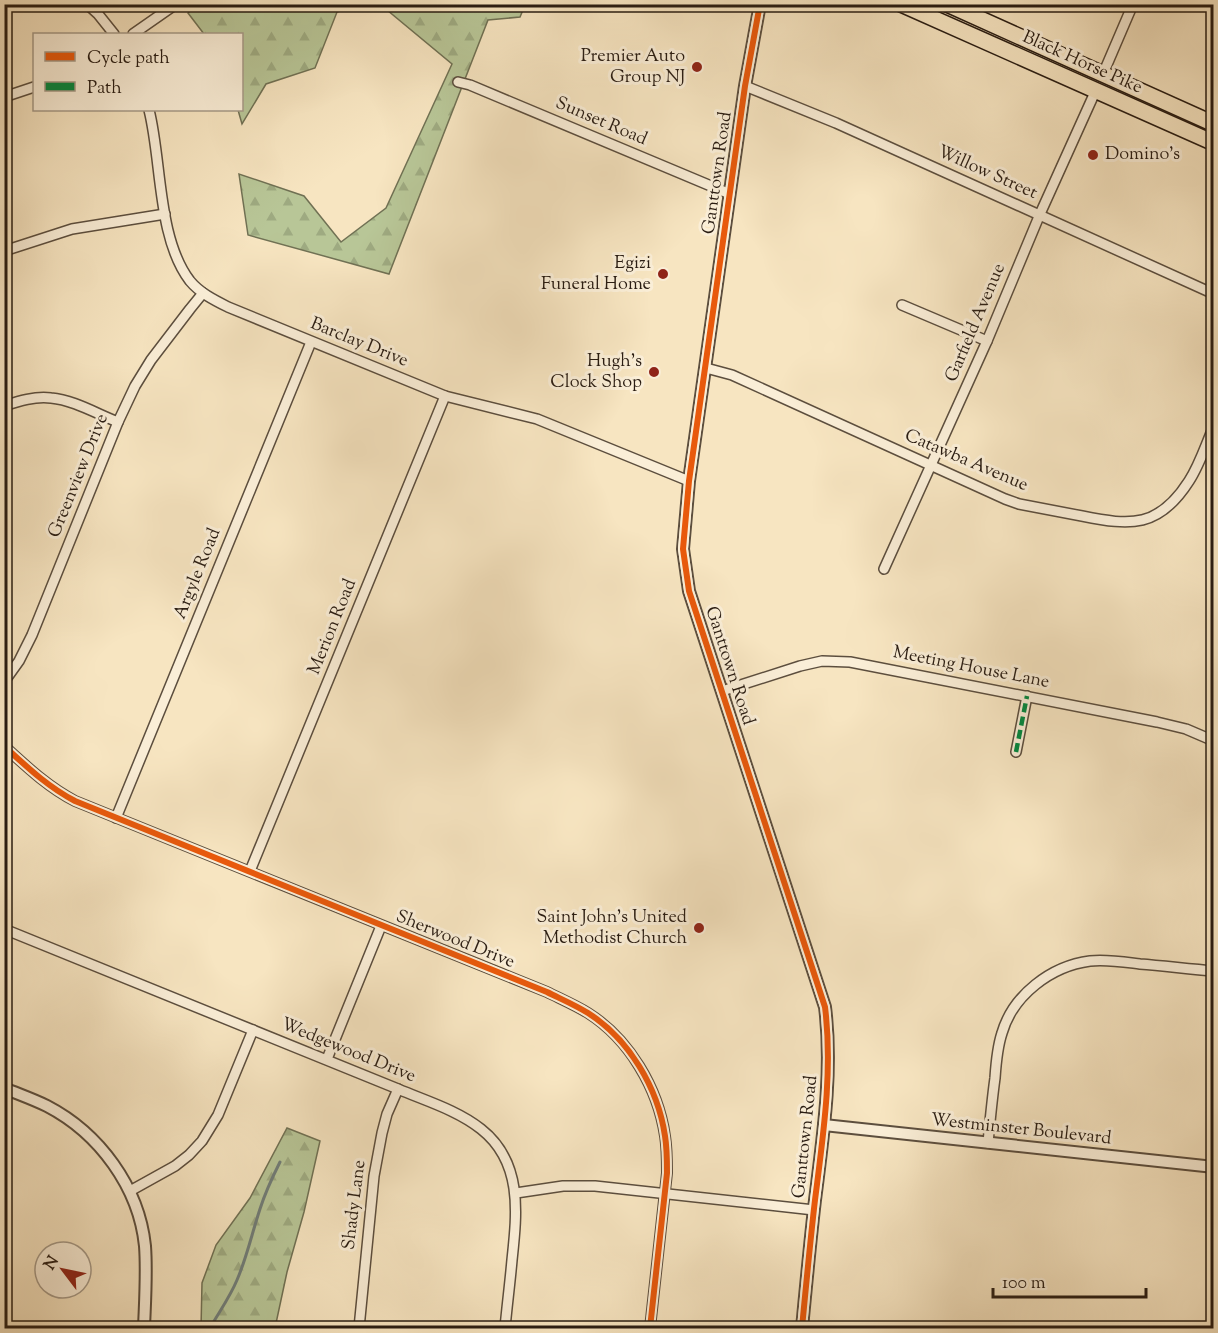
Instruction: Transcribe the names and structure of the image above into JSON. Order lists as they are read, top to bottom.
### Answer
{
  "streets": {
    "highway": ["Black Horse Pike"],
    "street": [
      "Sunset Road",
      "Ganttown Road",
      "Willow Street",
      "Garfield Avenue",
      "Barclay Drive",
      "Catawba Avenue",
      "Greenview Drive",
      "Argyle Road",
      "Merion Road",
      "Meeting House Lane",
      "Sherwood Drive",
      "Wedgewood Drive",
      "Westminster Boulevard",
      "Shady Lane"
    ]
  },
  "crossings": [
    ["Black Horse Pike", "Garfield Avenue"],
    ["Sunset Road", "Ganttown Road"],
    ["Ganttown Road", "Willow Street"],
    ["Ganttown Road", "Barclay Drive"],
    ["Ganttown Road", "Catawba Avenue"],
    ["Ganttown Road", "Meeting House Lane"],
    ["Ganttown Road", "Westminster Boulevard"],
    ["Willow Street", "Garfield Avenue"],
    ["Garfield Avenue", "Catawba Avenue"],
    ["Barclay Drive", "Greenview Drive"],
    ["Barclay Drive", "Argyle Road"],
    ["Barclay Drive", "Merion Road"],
    ["Argyle Road", "Sherwood Drive"],
    ["Merion Road", "Sherwood Drive"],
    ["Wedgewood Drive", "Shady Lane"]
  ],
  "places": [
    "Premier Auto Group NJ",
    "Domino's",
    "Egizi Funeral Home",
    "Hugh's Clock Shop",
    "Saint John's United Methodist Church"
  ],
  "legend": ["Cycle path", "Path"],
  "scale_bar": "100 m",
  "north": "top left"
}
